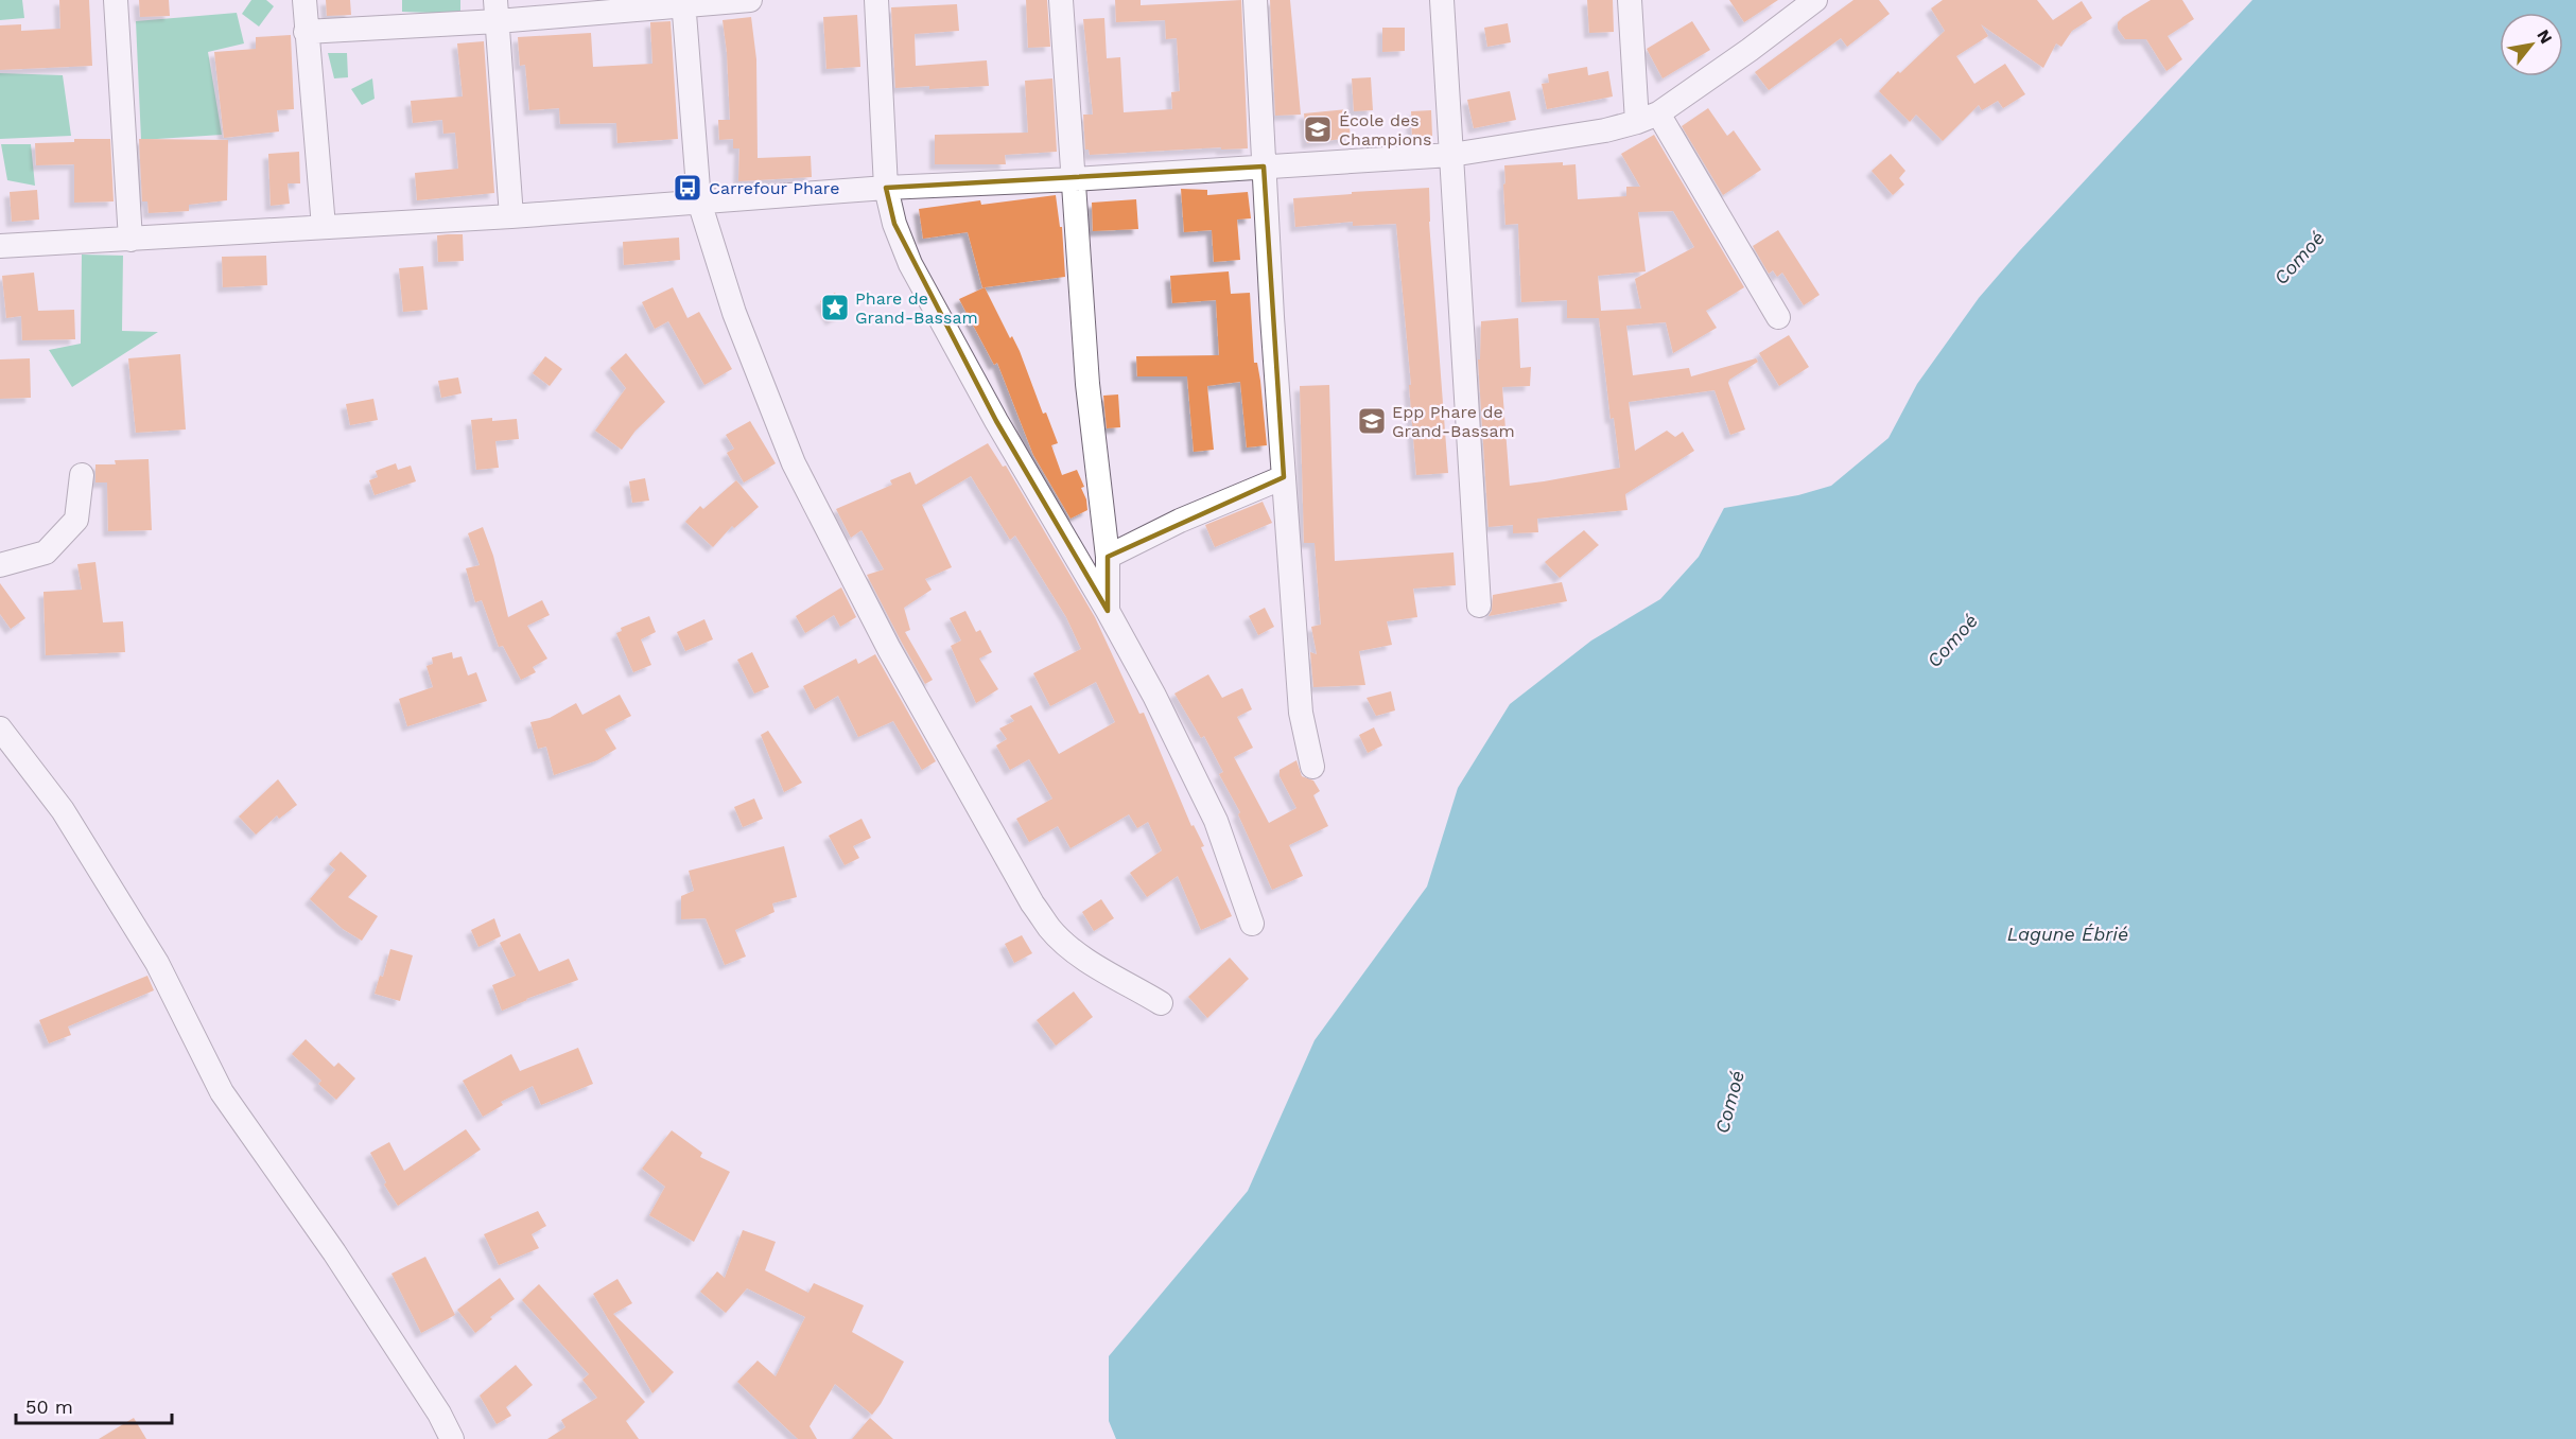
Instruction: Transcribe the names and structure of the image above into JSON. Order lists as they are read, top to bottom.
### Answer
{
  "water": ["Comoé", "Lagune Ébrié"],
  "places": {
    "school or university": ["École des Champions", "Epp Phare de Grand-Bassam"],
    "bus stop": ["Carrefour Phare"],
    "place": ["Phare de Grand-Bassam"]
  },
  "scale_bar": "50 m",
  "north": "top right"
}
